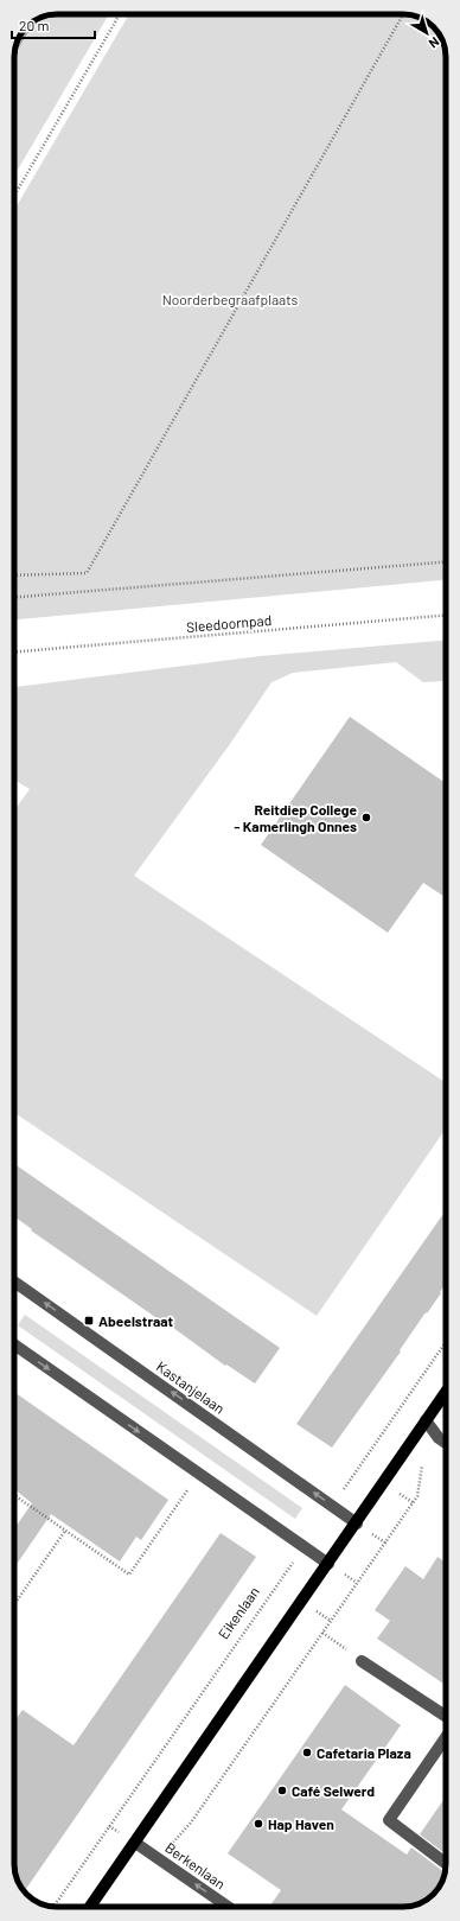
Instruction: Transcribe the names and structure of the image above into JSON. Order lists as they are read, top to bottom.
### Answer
{
  "streets": {
    "street": ["Kastanjelaan", "Berkenlaan"],
    "path": ["Sleedoornpad", "Eikenlaan"]
  },
  "one_way": ["Berkenlaan"],
  "parks": ["Noorderbegraafplaats"],
  "places": {
    "other": [
      "Reitdiep College - Kamerlingh Onnes",
      "Cafetaria Plaza",
      "Café Selwerd",
      "Hap Haven"
    ],
    "transit": ["Abeelstraat"]
  },
  "scale_bar": "20 m",
  "north": "bottom right"
}
